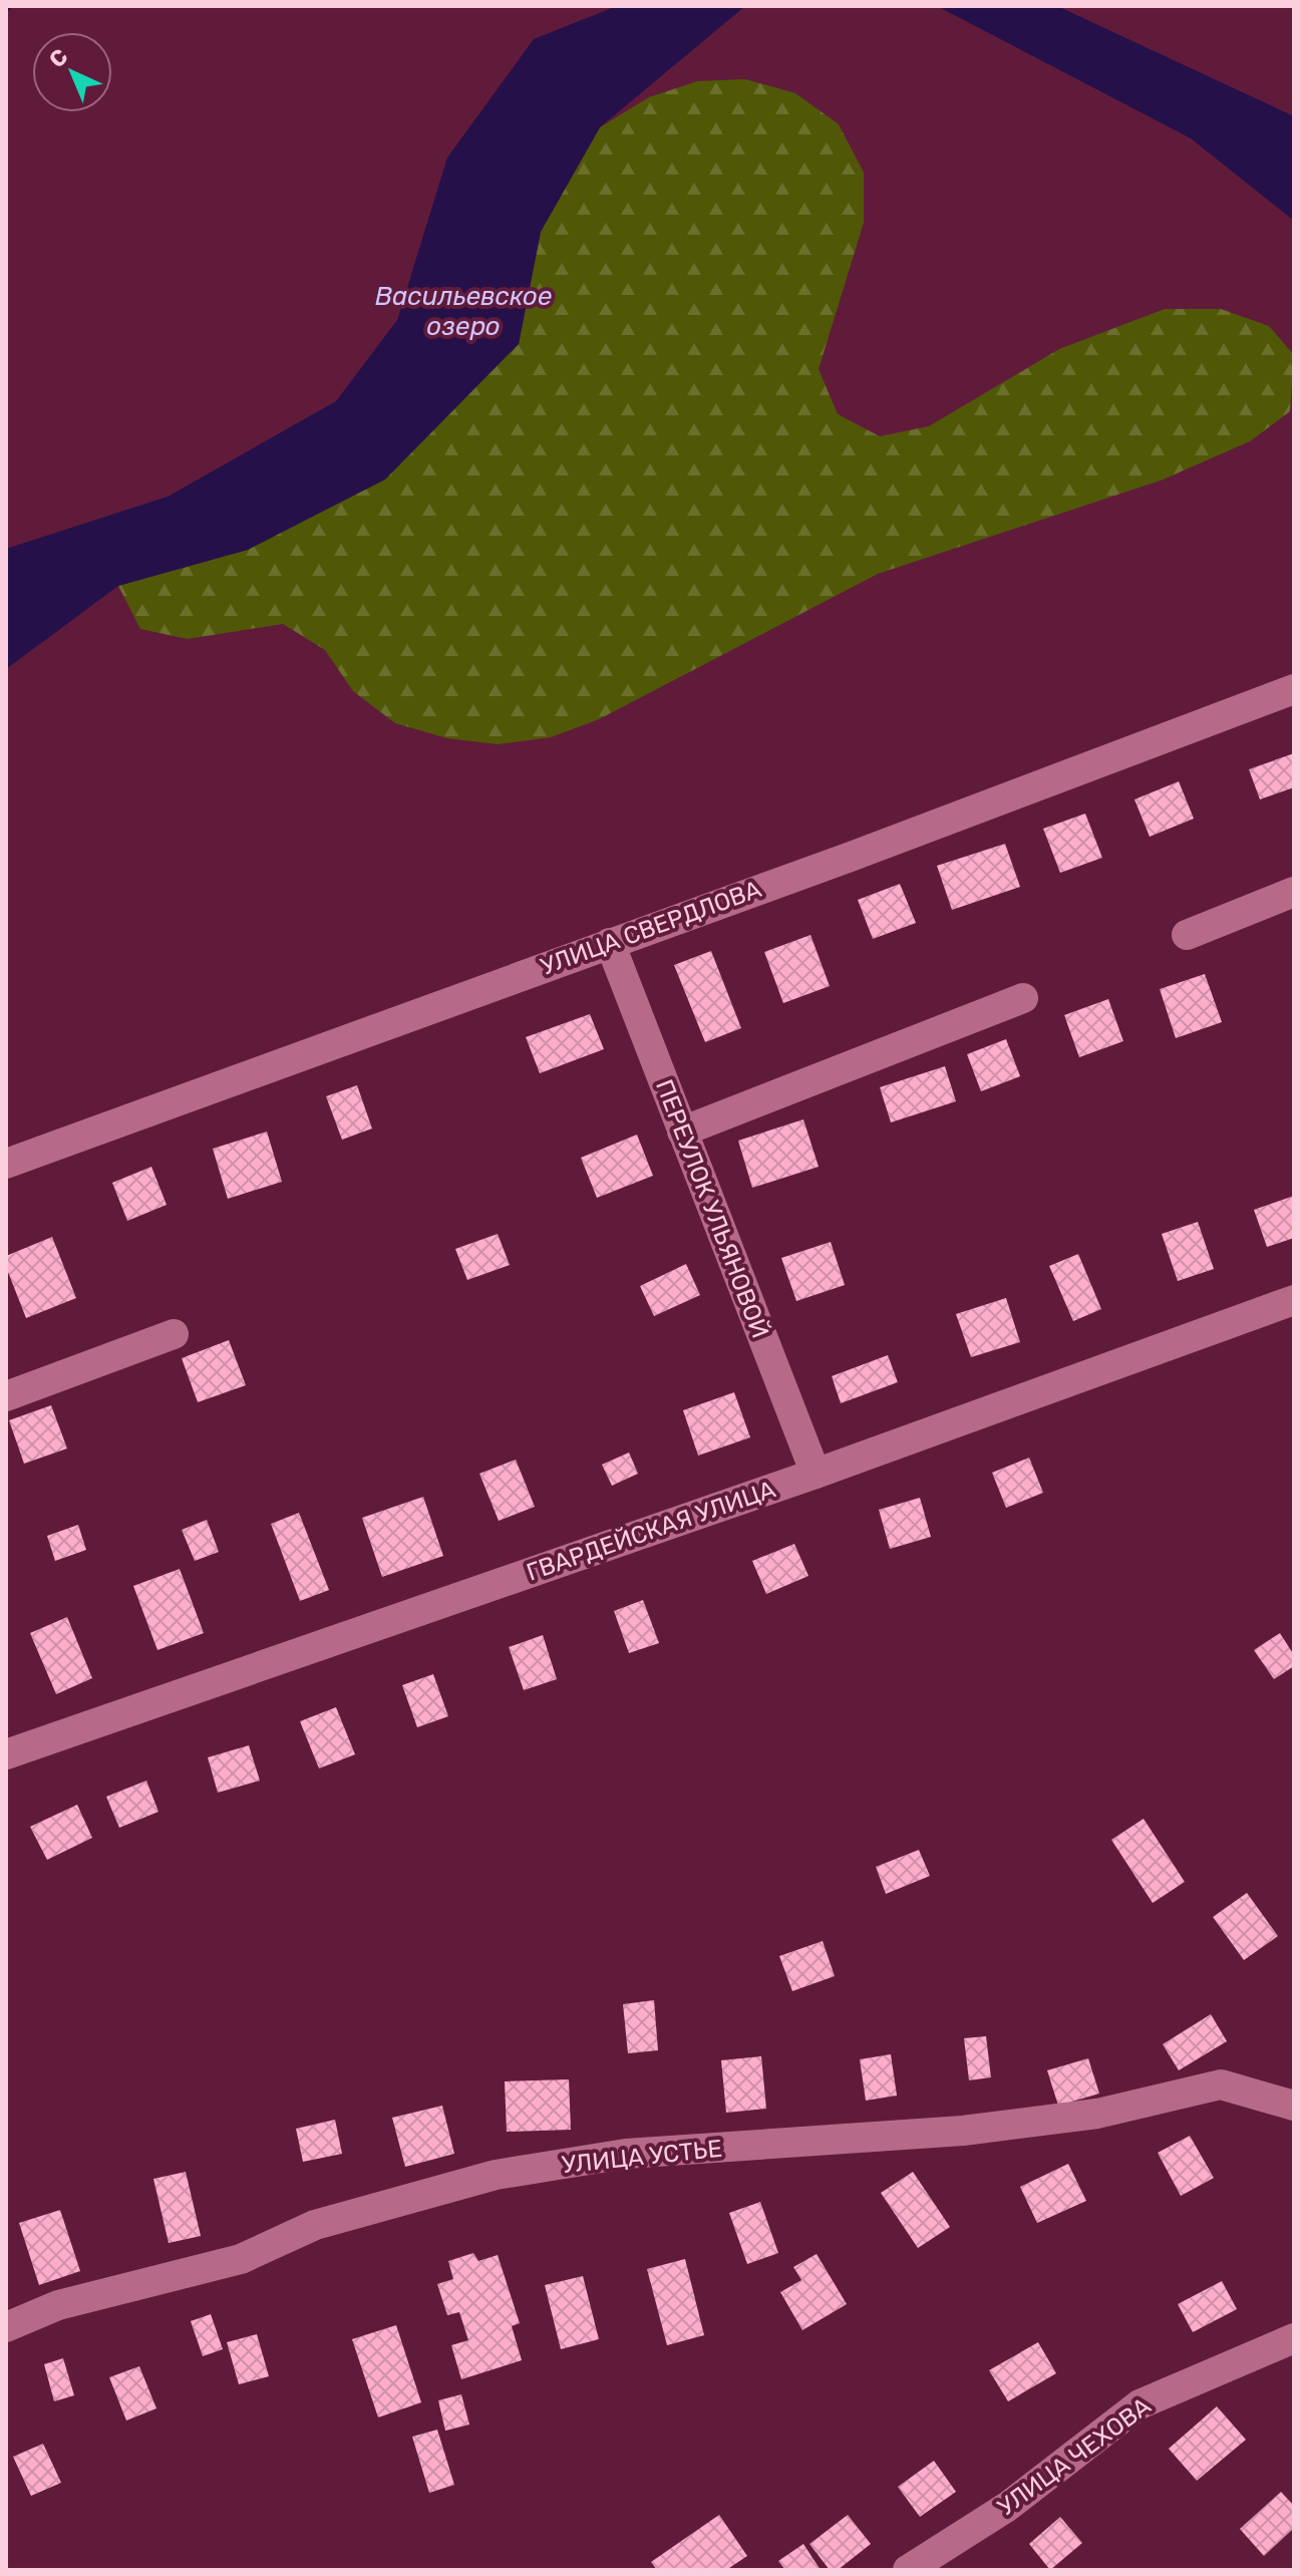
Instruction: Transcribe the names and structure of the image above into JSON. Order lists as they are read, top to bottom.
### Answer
{
  "streets": {
    "street": [
      "УЛИЦА СВЕРДЛОВА",
      "ПЕРЕУЛОК УЛЬЯНОВОЙ",
      "ГВАРДЕЙСКАЯ УЛИЦА",
      "УЛИЦА УСТЬЕ",
      "УЛИЦА ЧЕХОВА"
    ]
  },
  "crossings": [
    ["УЛИЦА СВЕРДЛОВА", "ПЕРЕУЛОК УЛЬЯНОВОЙ"],
    ["ПЕРЕУЛОК УЛЬЯНОВОЙ", "ГВАРДЕЙСКАЯ УЛИЦА"]
  ],
  "water": ["Васильевское озеро"],
  "north": "top left"
}
